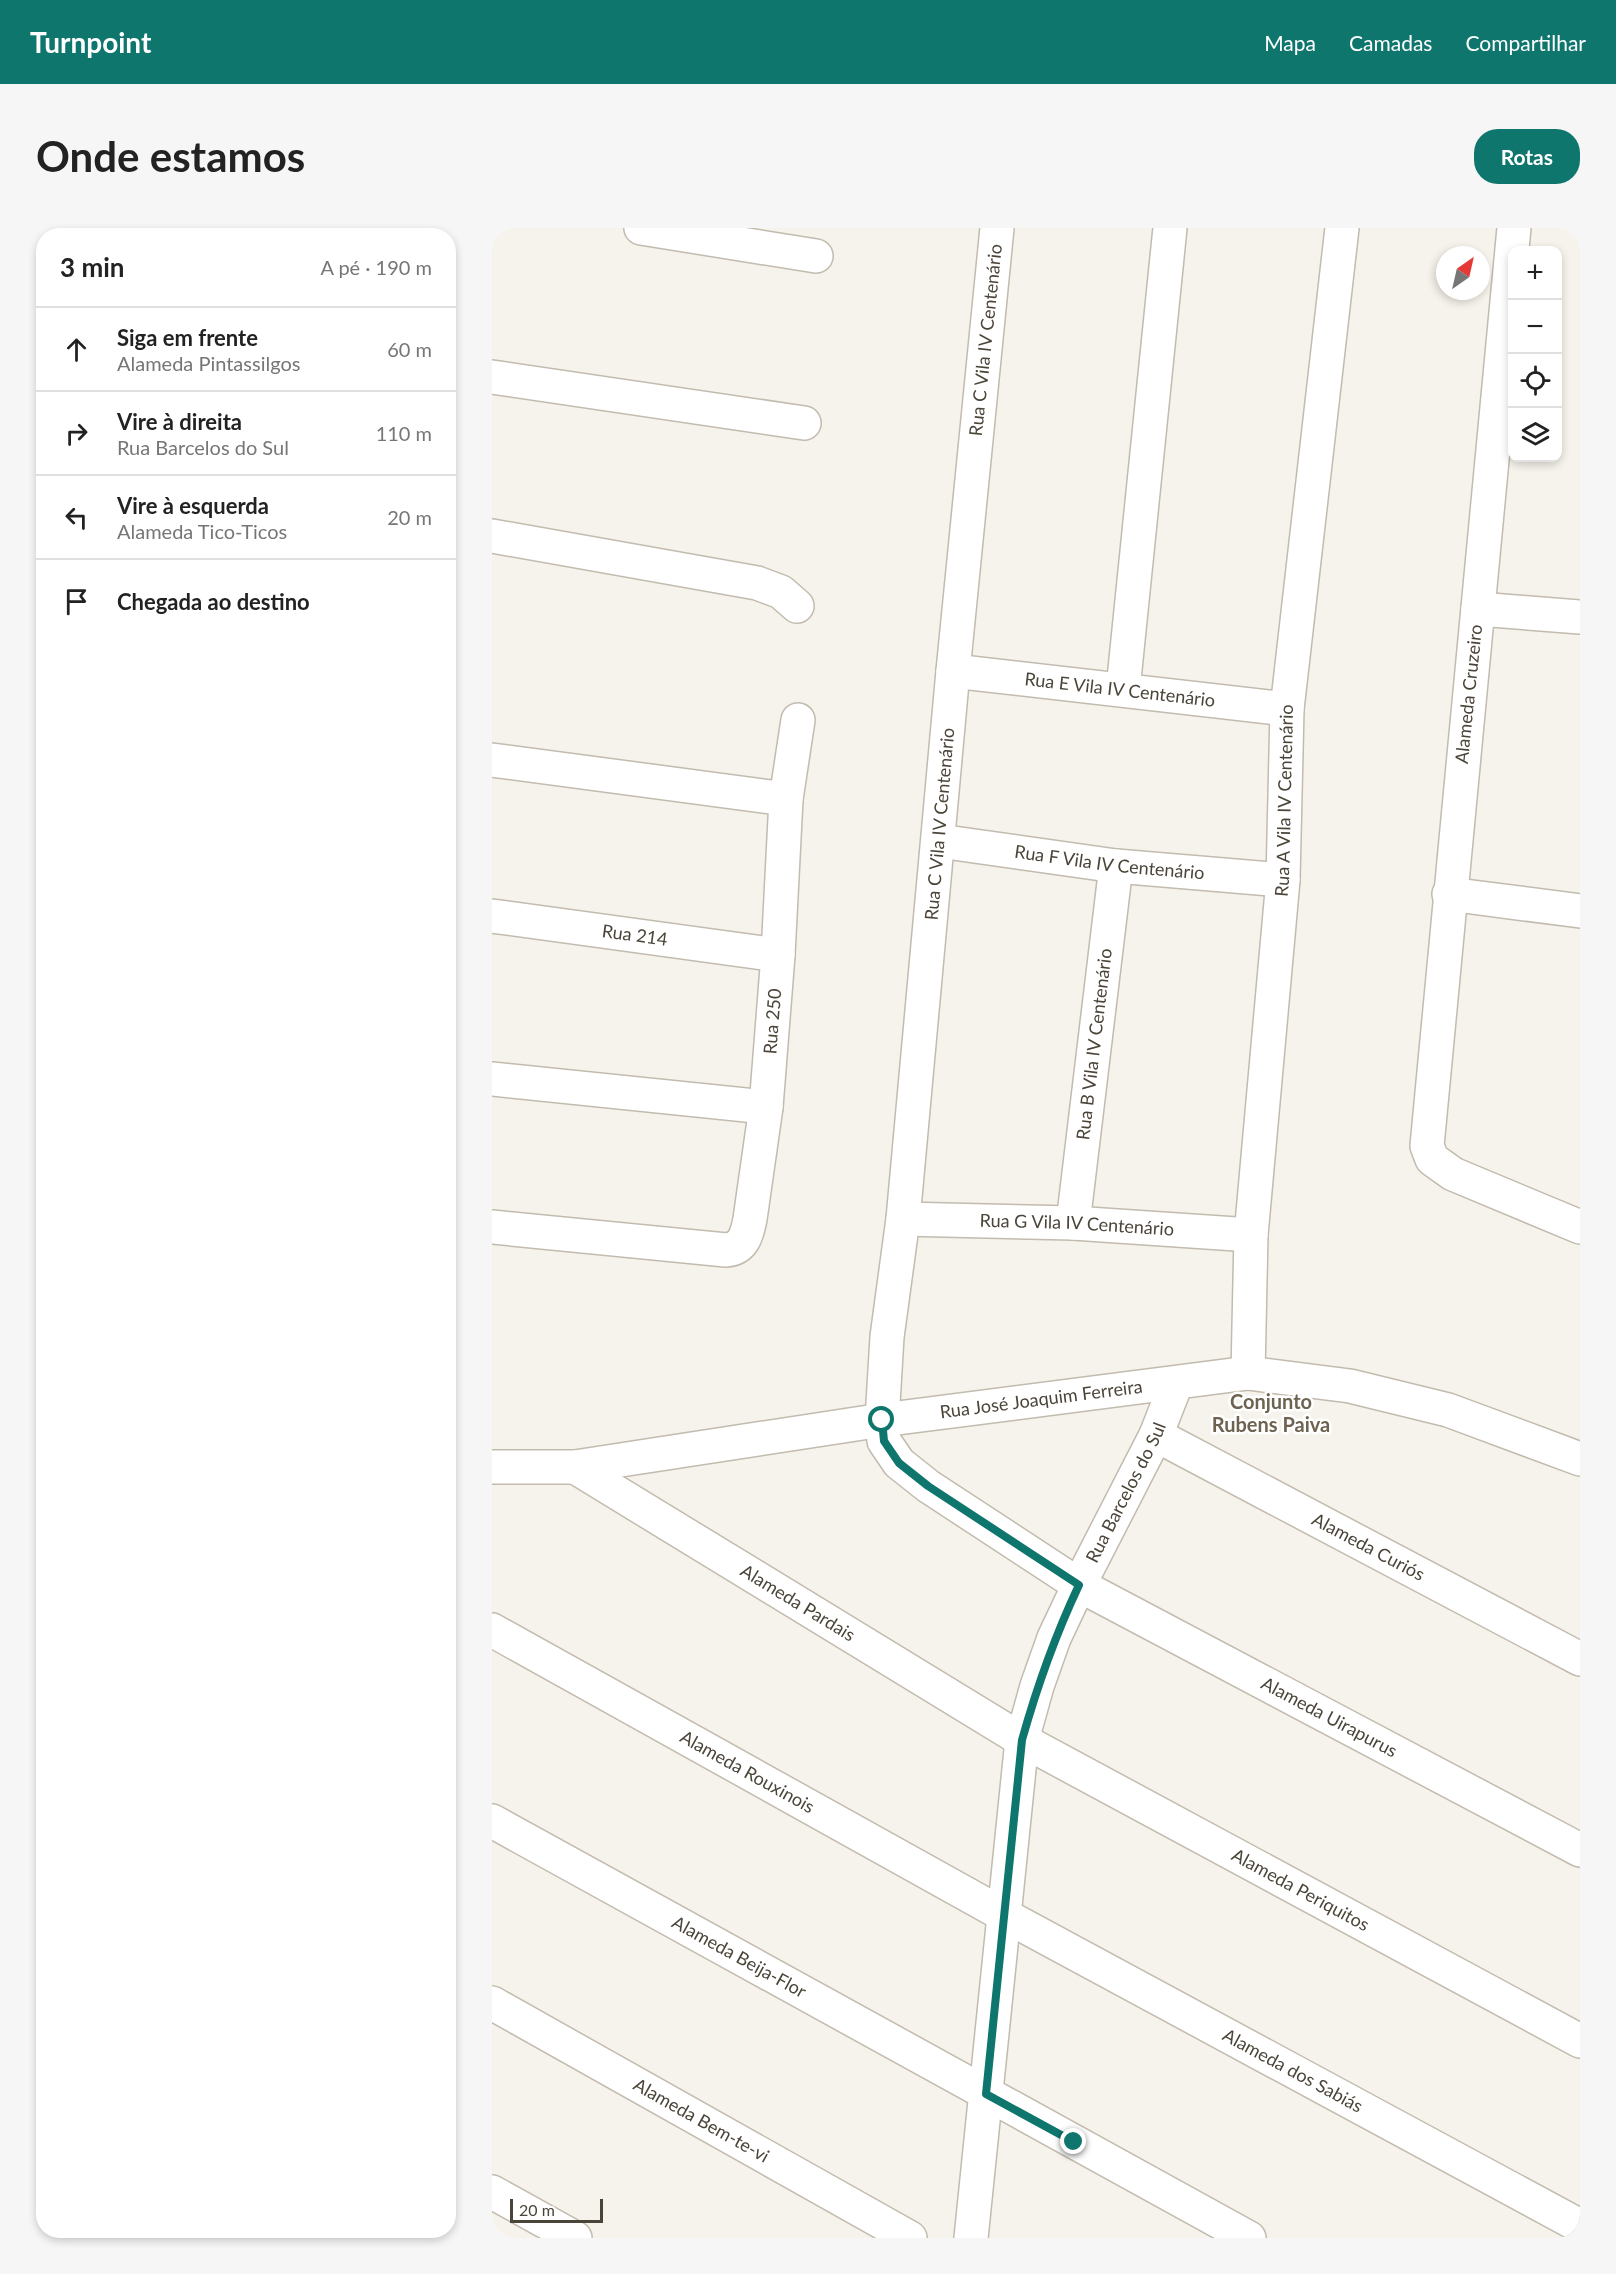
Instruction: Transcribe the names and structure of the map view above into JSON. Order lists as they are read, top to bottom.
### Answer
{
  "streets": {
    "street": [
      "Rua C Vila IV Centenário",
      "Rua E Vila IV Centenário",
      "Alameda Cruzeiro",
      "Rua A Vila IV Centenário",
      "Rua F Vila IV Centenário",
      "Rua 214",
      "Rua 250",
      "Rua B Vila IV Centenário",
      "Rua G Vila IV Centenário",
      "Rua José Joaquim Ferreira",
      "Rua Barcelos do Sul",
      "Alameda Curiós",
      "Alameda Pardais",
      "Alameda Uirapurus",
      "Alameda Rouxinois",
      "Alameda Periquitos",
      "Alameda Beija-Flor",
      "Alameda dos Sabiás",
      "Alameda Bem-te-vi"
    ]
  },
  "crossings": [
    ["Rua C Vila IV Centenário", "Rua E Vila IV Centenário"],
    ["Rua C Vila IV Centenário", "Rua F Vila IV Centenário"],
    ["Rua C Vila IV Centenário", "Rua G Vila IV Centenário"],
    ["Rua C Vila IV Centenário", "Rua José Joaquim Ferreira"],
    ["Rua C Vila IV Centenário", "Alameda Uirapurus"],
    ["Rua E Vila IV Centenário", "Rua A Vila IV Centenário"],
    ["Rua A Vila IV Centenário", "Rua F Vila IV Centenário"],
    ["Rua A Vila IV Centenário", "Rua G Vila IV Centenário"],
    ["Rua A Vila IV Centenário", "Rua José Joaquim Ferreira"],
    ["Rua F Vila IV Centenário", "Rua B Vila IV Centenário"],
    ["Rua 214", "Rua 250"],
    ["Rua B Vila IV Centenário", "Rua G Vila IV Centenário"],
    ["Rua José Joaquim Ferreira", "Rua Barcelos do Sul"],
    ["Rua José Joaquim Ferreira", "Alameda Pardais"],
    ["Rua José Joaquim Ferreira", "Alameda Uirapurus"],
    ["Rua Barcelos do Sul", "Alameda Curiós"],
    ["Rua Barcelos do Sul", "Alameda Pardais"],
    ["Rua Barcelos do Sul", "Alameda Uirapurus"],
    ["Rua Barcelos do Sul", "Alameda Rouxinois"],
    ["Rua Barcelos do Sul", "Alameda Periquitos"],
    ["Rua Barcelos do Sul", "Alameda Beija-Flor"],
    ["Rua Barcelos do Sul", "Alameda dos Sabiás"],
    ["Alameda Pardais", "Alameda Periquitos"],
    ["Alameda Rouxinois", "Alameda dos Sabiás"]
  ],
  "districts": ["Conjunto Rubens Paiva"],
  "scale_bar": "20 m",
  "north": "top right",
  "page": {
    "header": "Turnpoint",
    "nav": ["Mapa", "Camadas", "Compartilhar"],
    "buttons": "Rotas",
    "title": "Onde estamos",
    "heading": ["3 min", "A pé · 190 m"],
    "map_buttons": ["+", "−"],
    "list": [
      ["Siga em frente", "Alameda Pintassilgos", "60 m"],
      ["Vire à direita", "Rua Barcelos do Sul", "110 m"],
      ["Vire à esquerda", "Alameda Tico-Ticos", "20 m"],
      "Chegada ao destino"
    ],
    "scale": "20 m"
  }
}
